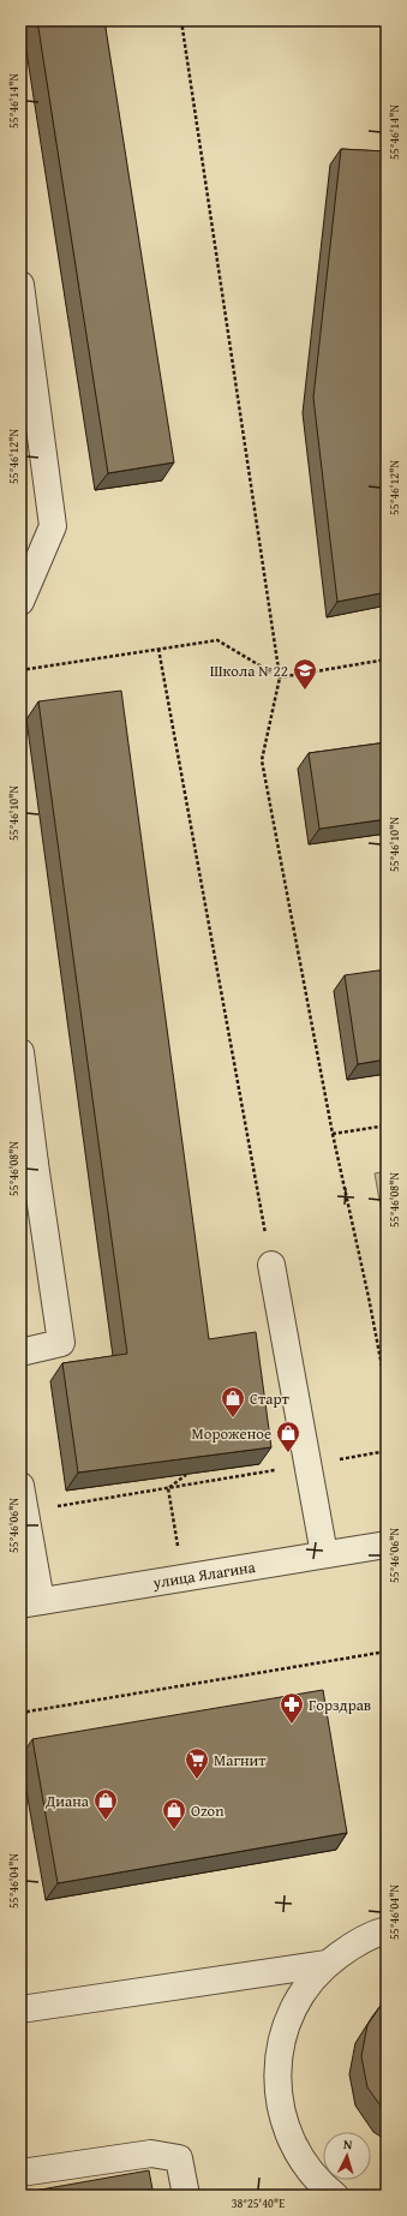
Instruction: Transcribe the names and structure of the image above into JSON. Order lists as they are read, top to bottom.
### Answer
{
  "streets": {
    "street": ["улица Ялагина"]
  },
  "places": {
    "school or university": ["Школа №22"],
    "shop": [
      "Старт",
      "Мороженое",
      "Диана",
      "Ozon"
    ],
    "pharmacy": ["Горздрав"],
    "supermarket": ["Магнит"]
  },
  "north": "top",
  "coordinates": [
    "55°46'14\"N",
    "55°46'12\"N",
    "55°46'10\"N",
    "55°46'08\"N",
    "55°46'06\"N",
    "55°46'04\"N",
    "38°25'40\"E"
  ]
}
